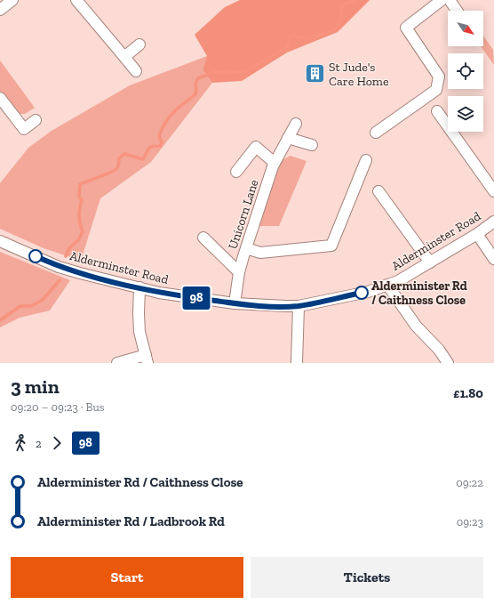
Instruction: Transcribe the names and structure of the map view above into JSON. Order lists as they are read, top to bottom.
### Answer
{
  "streets": {
    "street": ["Unicorn Lane", "Alderminster Road"]
  },
  "crossings": [
    ["Unicorn Lane", "Alderminster Road"]
  ],
  "places": {
    "building": ["St Jude's Care Home"],
    "other": ["Alderminister Rd / Caithness Close"]
  },
  "lines": ["bus line 98"],
  "north": "bottom right",
  "page": {
    "on_map": "98",
    "heading": ["3 min", "09:20 – 09:23 · Bus", "£1.80"],
    "legs": ["2", "98"],
    "list": [
      {
        "name": "Alderminister Rd / Caithness Close",
        "value": "09:22"
      },
      {
        "name": "Alderminister Rd / Ladbrook Rd",
        "value": "09:23"
      }
    ],
    "buttons": ["Start", "Tickets"]
  }
}
